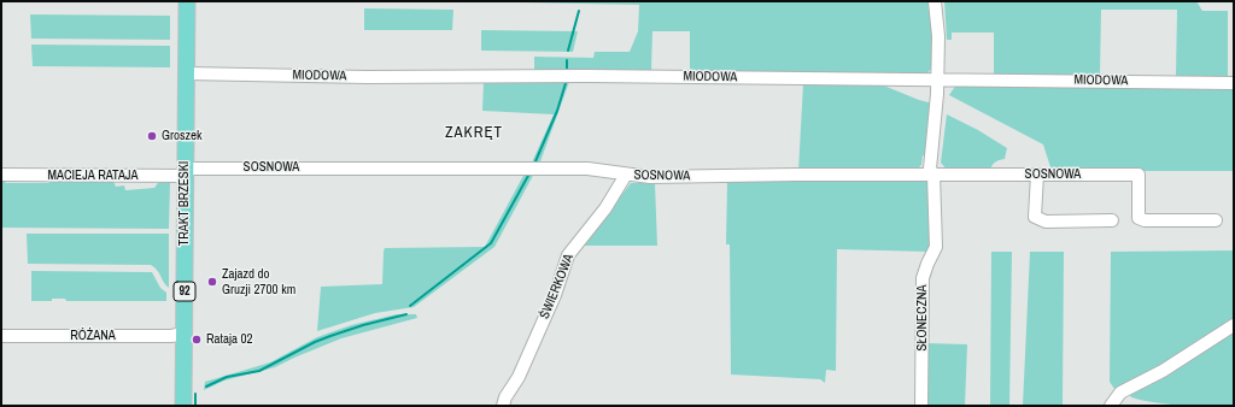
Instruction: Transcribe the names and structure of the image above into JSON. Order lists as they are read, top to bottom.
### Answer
{
  "streets": {
    "main road": ["TRAKT BRZESKI", "92"],
    "street": [
      "MIODOWA",
      "SOSNOWA",
      "MACIEJA RATAJA",
      "ŚWIERKOWA",
      "SŁONECZNA",
      "RÓŻANA"
    ]
  },
  "crossings": [
    ["MIODOWA", "TRAKT BRZESKI"],
    ["MIODOWA", "SŁONECZNA"],
    ["SOSNOWA", "MACIEJA RATAJA"],
    ["SOSNOWA", "TRAKT BRZESKI"],
    ["SOSNOWA", "ŚWIERKOWA"],
    ["SOSNOWA", "SŁONECZNA"],
    ["MACIEJA RATAJA", "TRAKT BRZESKI"],
    ["TRAKT BRZESKI", "RÓŻANA"]
  ],
  "districts": ["ZAKRĘT"],
  "places": ["Groszek", "Zajazd do Gruzji 2700 km", "Rataja 02"]
}
